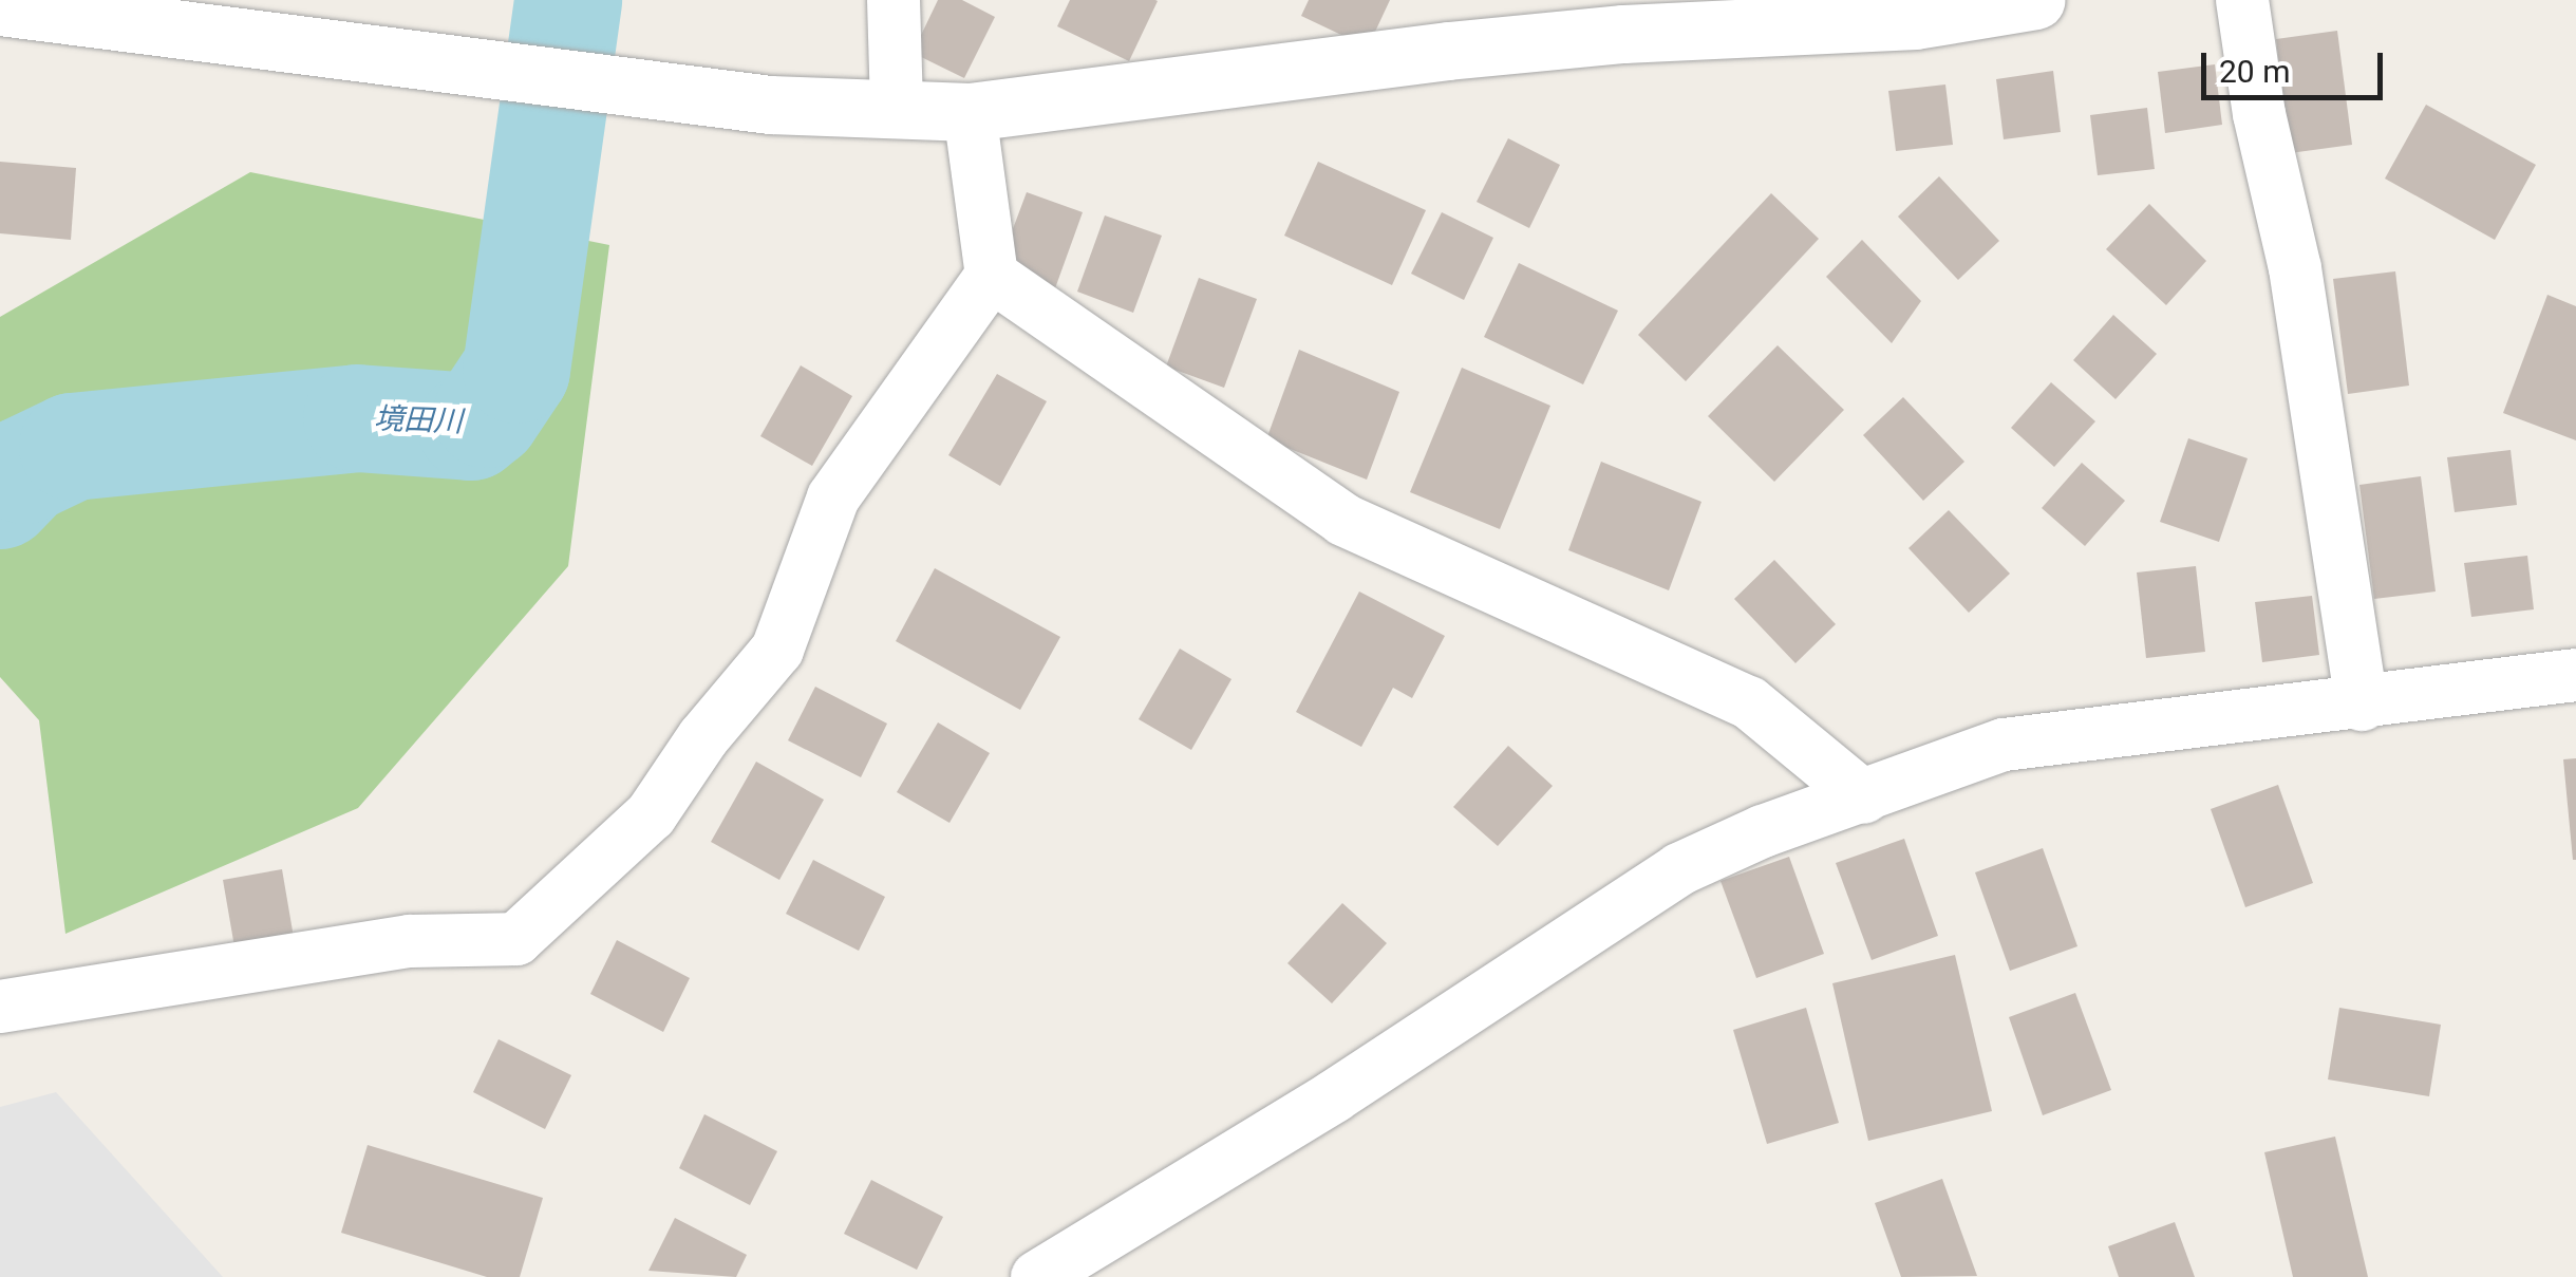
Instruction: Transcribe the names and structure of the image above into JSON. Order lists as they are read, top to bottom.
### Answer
{
  "water": ["境田川"],
  "scale_bar": "20 m"
}
